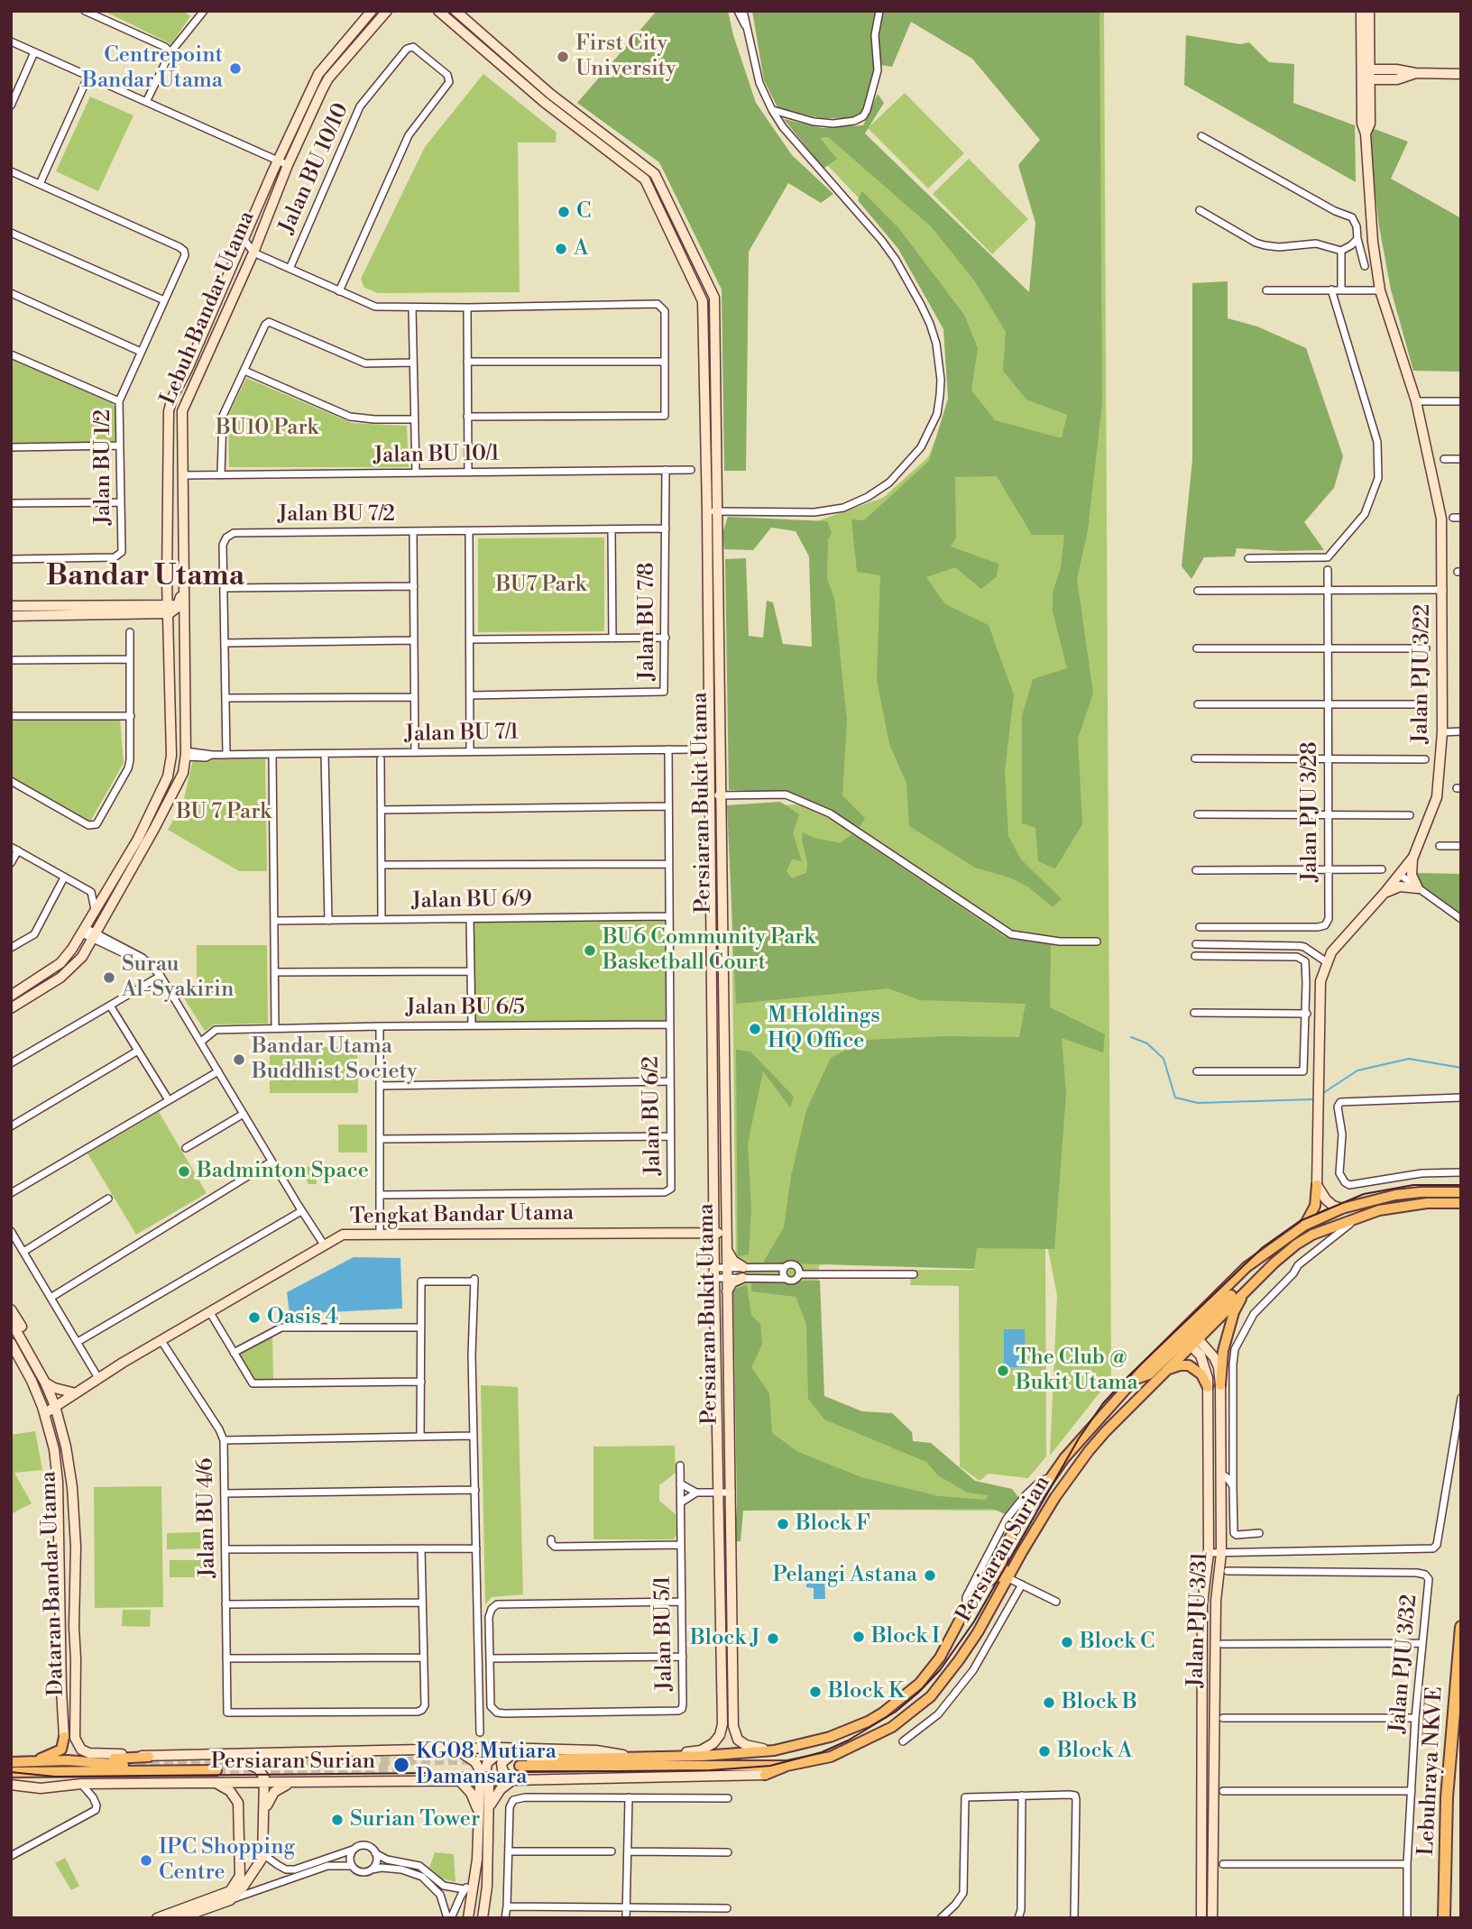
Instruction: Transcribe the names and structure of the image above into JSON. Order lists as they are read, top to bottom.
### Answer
{
  "streets": {
    "highway": ["Lebuhraya NKVE"],
    "main road": ["Persiaran Surian"],
    "street": [
      "Jalan BU 10/10",
      "Lebuh Bandar Utama",
      "Jalan BU 10/1",
      "Jalan BU 1/2",
      "Jalan BU 7/2",
      "Jalan BU 7/8",
      "Jalan PJU 3/22",
      "Jalan BU 7/1",
      "Persiaran Bukit Utama",
      "Jalan PJU 3/28",
      "Jalan BU 6/9",
      "Jalan BU 6/5",
      "Jalan BU 6/2",
      "Tengkat Bandar Utama",
      "Jalan BU 4/6",
      "Dataran Bandar Utama",
      "Jalan PJU 3/31",
      "Jalan BU 5/1",
      "Jalan PJU 3/32"
    ]
  },
  "crossings": [
    ["Jalan BU 10/10", "Lebuh Bandar Utama"],
    ["Lebuh Bandar Utama", "Jalan BU 10/1"],
    ["Lebuh Bandar Utama", "Jalan BU 7/1"],
    ["Jalan BU 10/1", "Jalan BU 7/8"],
    ["Jalan BU 7/2", "Jalan BU 7/8"],
    ["Jalan BU 7/2", "Jalan BU 7/1"],
    ["Jalan BU 7/1", "Persiaran Bukit Utama"],
    ["Jalan BU 7/1", "Jalan BU 6/2"],
    ["Persiaran Bukit Utama", "Tengkat Bandar Utama"],
    ["Persiaran Bukit Utama", "Persiaran Surian"],
    ["Jalan BU 6/9", "Jalan BU 6/2"],
    ["Jalan BU 6/5", "Jalan BU 6/2"],
    ["Tengkat Bandar Utama", "Jalan BU 4/6"],
    ["Tengkat Bandar Utama", "Dataran Bandar Utama"],
    ["Persiaran Surian", "Jalan PJU 3/31"]
  ],
  "districts": ["Bandar Utama"],
  "parks": ["BU10 Park", "BU7 Park", "BU 7 Park"],
  "places": [
    "First City University",
    "Centrepoint Bandar Utama",
    "C",
    "A",
    "BU6 Community Park Basketball Court",
    "Surau Al-Syakirin",
    "M Holdings HQ Office",
    "Bandar Utama Buddhist Society",
    "Badminton Space",
    "Oasis 4",
    "The Club @ Bukit Utama",
    "Block F",
    "Pelangi Astana",
    "Block I",
    "Block J",
    "Block C",
    "Block K",
    "Block B",
    "Block A",
    "KG08 Mutiara Damansara",
    "Surian Tower",
    "IPC Shopping Centre"
  ]
}
